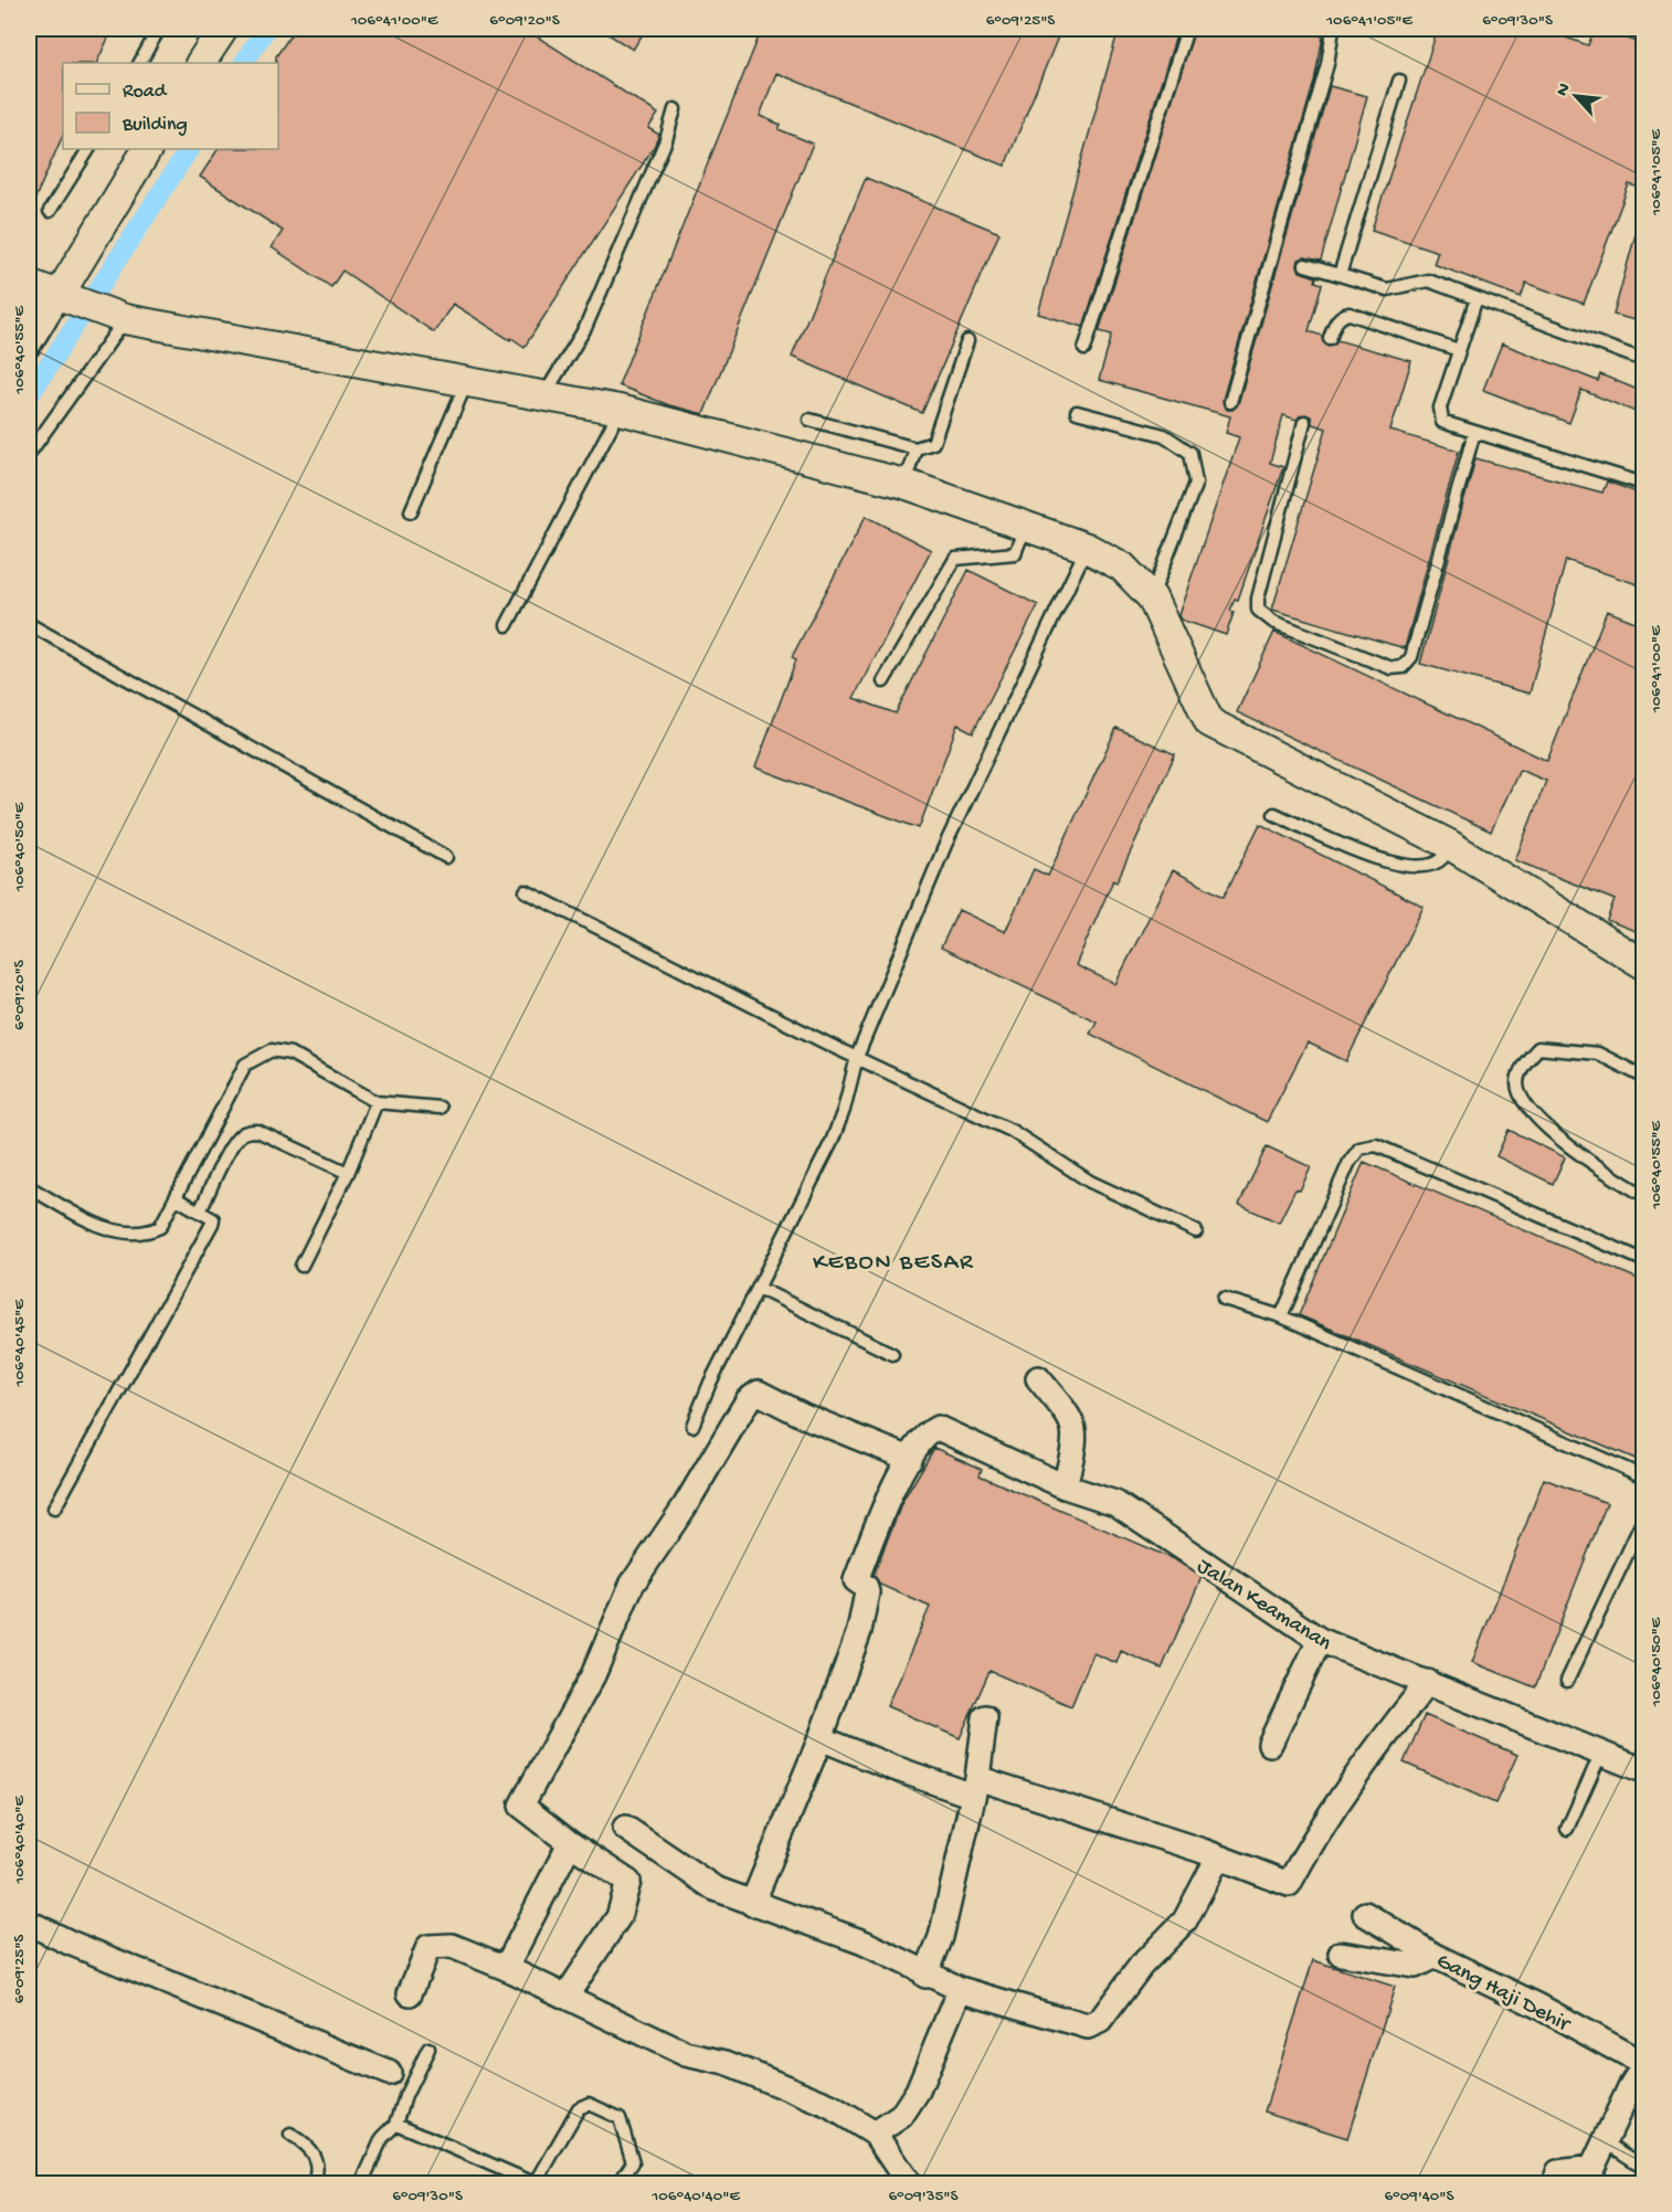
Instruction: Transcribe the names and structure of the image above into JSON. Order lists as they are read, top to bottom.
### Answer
{
  "streets": {
    "street": ["Jalan Keamanan", "Gang Haji Dehir"]
  },
  "districts": ["KEBON BESAR"],
  "legend": ["Road", "Building"],
  "north": "top left",
  "coordinates": [
    "106°41'00\"E",
    "6°09'20\"S",
    "6°09'25\"S",
    "106°41'05\"E",
    "6°09'30\"S",
    "106°40'55\"E",
    "106°40'50\"E",
    "106°40'45\"E",
    "106°40'40\"E",
    "6°09'35\"S",
    "6°09'40\"S"
  ]
}
